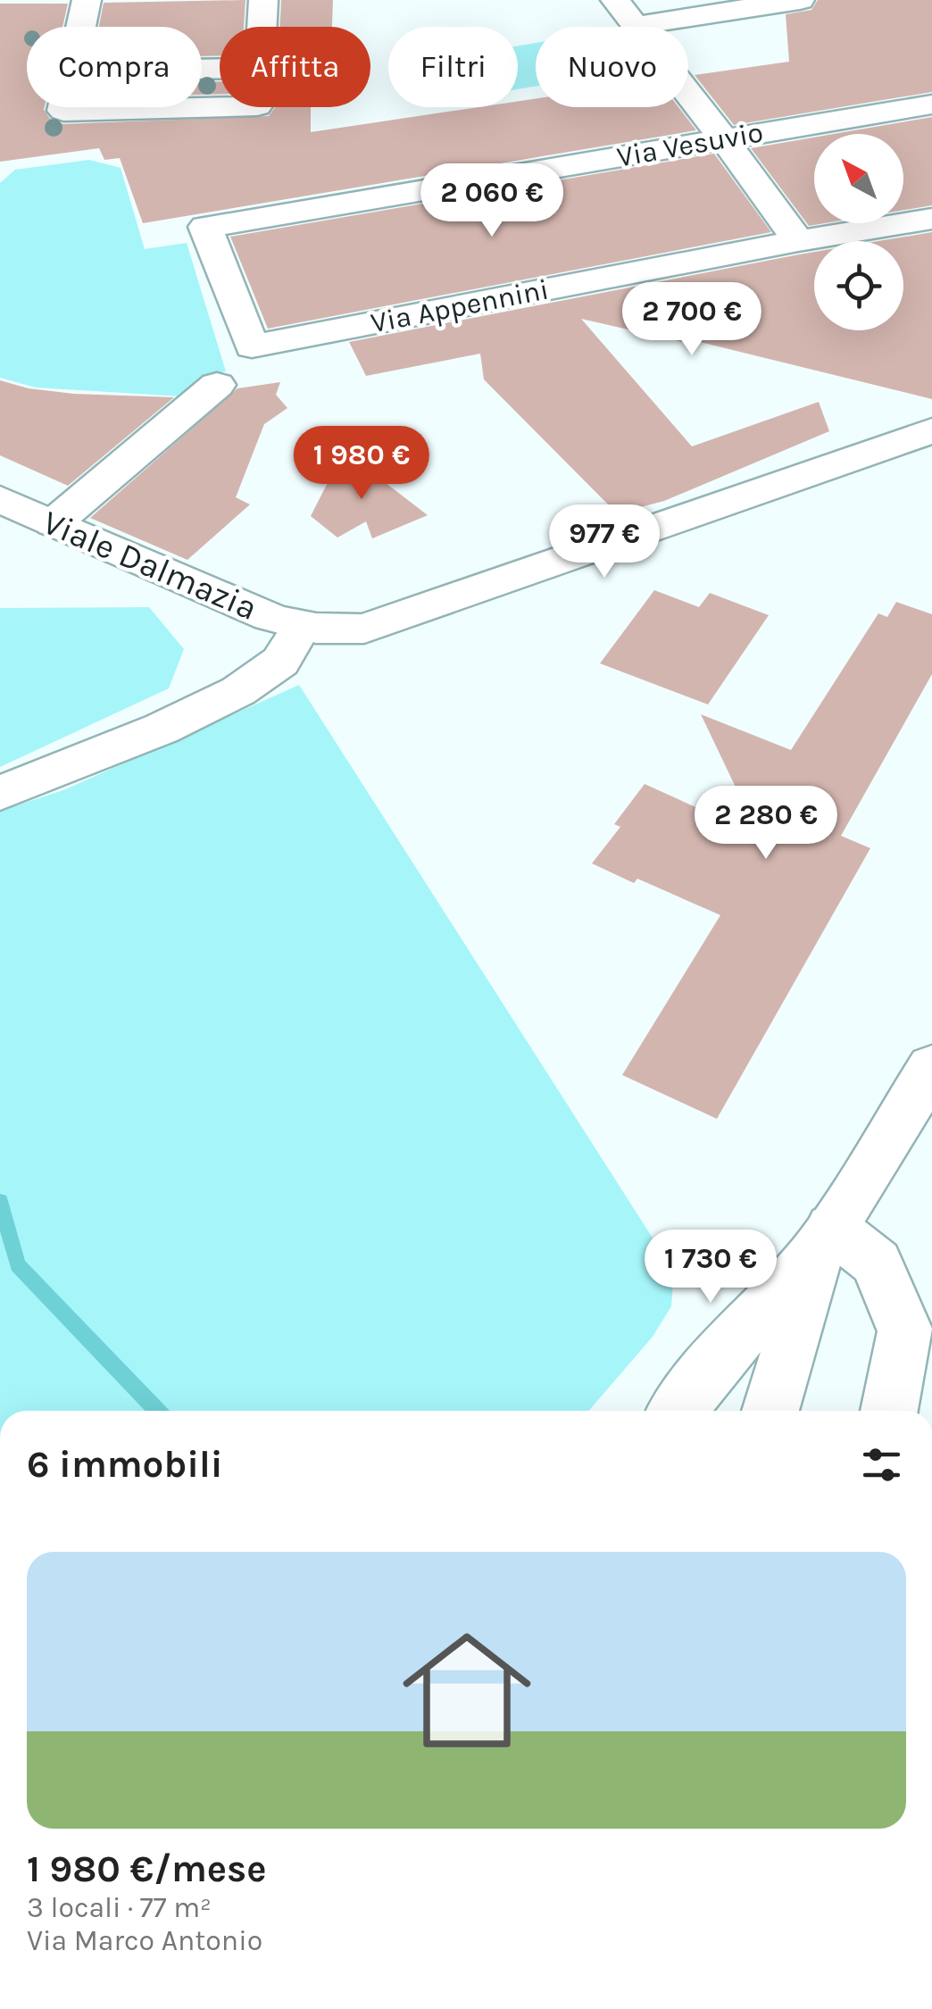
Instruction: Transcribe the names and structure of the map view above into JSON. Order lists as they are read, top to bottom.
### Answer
{
  "streets": {
    "street": ["Via Vesuvio", "Via Appennini", "Viale Dalmazia"]
  },
  "crossings": [
    ["Via Vesuvio", "Via Appennini"]
  ],
  "north": "top left",
  "page": {
    "chip": [
      "Compra",
      "Affitta",
      "Filtri",
      "Nuovo"
    ],
    "price": [
      "2 060 €",
      "2 700 €",
      "1 980 €",
      "977 €",
      "2 280 €",
      "1 730 €"
    ],
    "heading": "6 immobili",
    "list": [
      {
        "name": "1 980 €/mese",
        "note": "3 locali · 77 m² · Via Marco Antonio"
      }
    ]
  }
}
